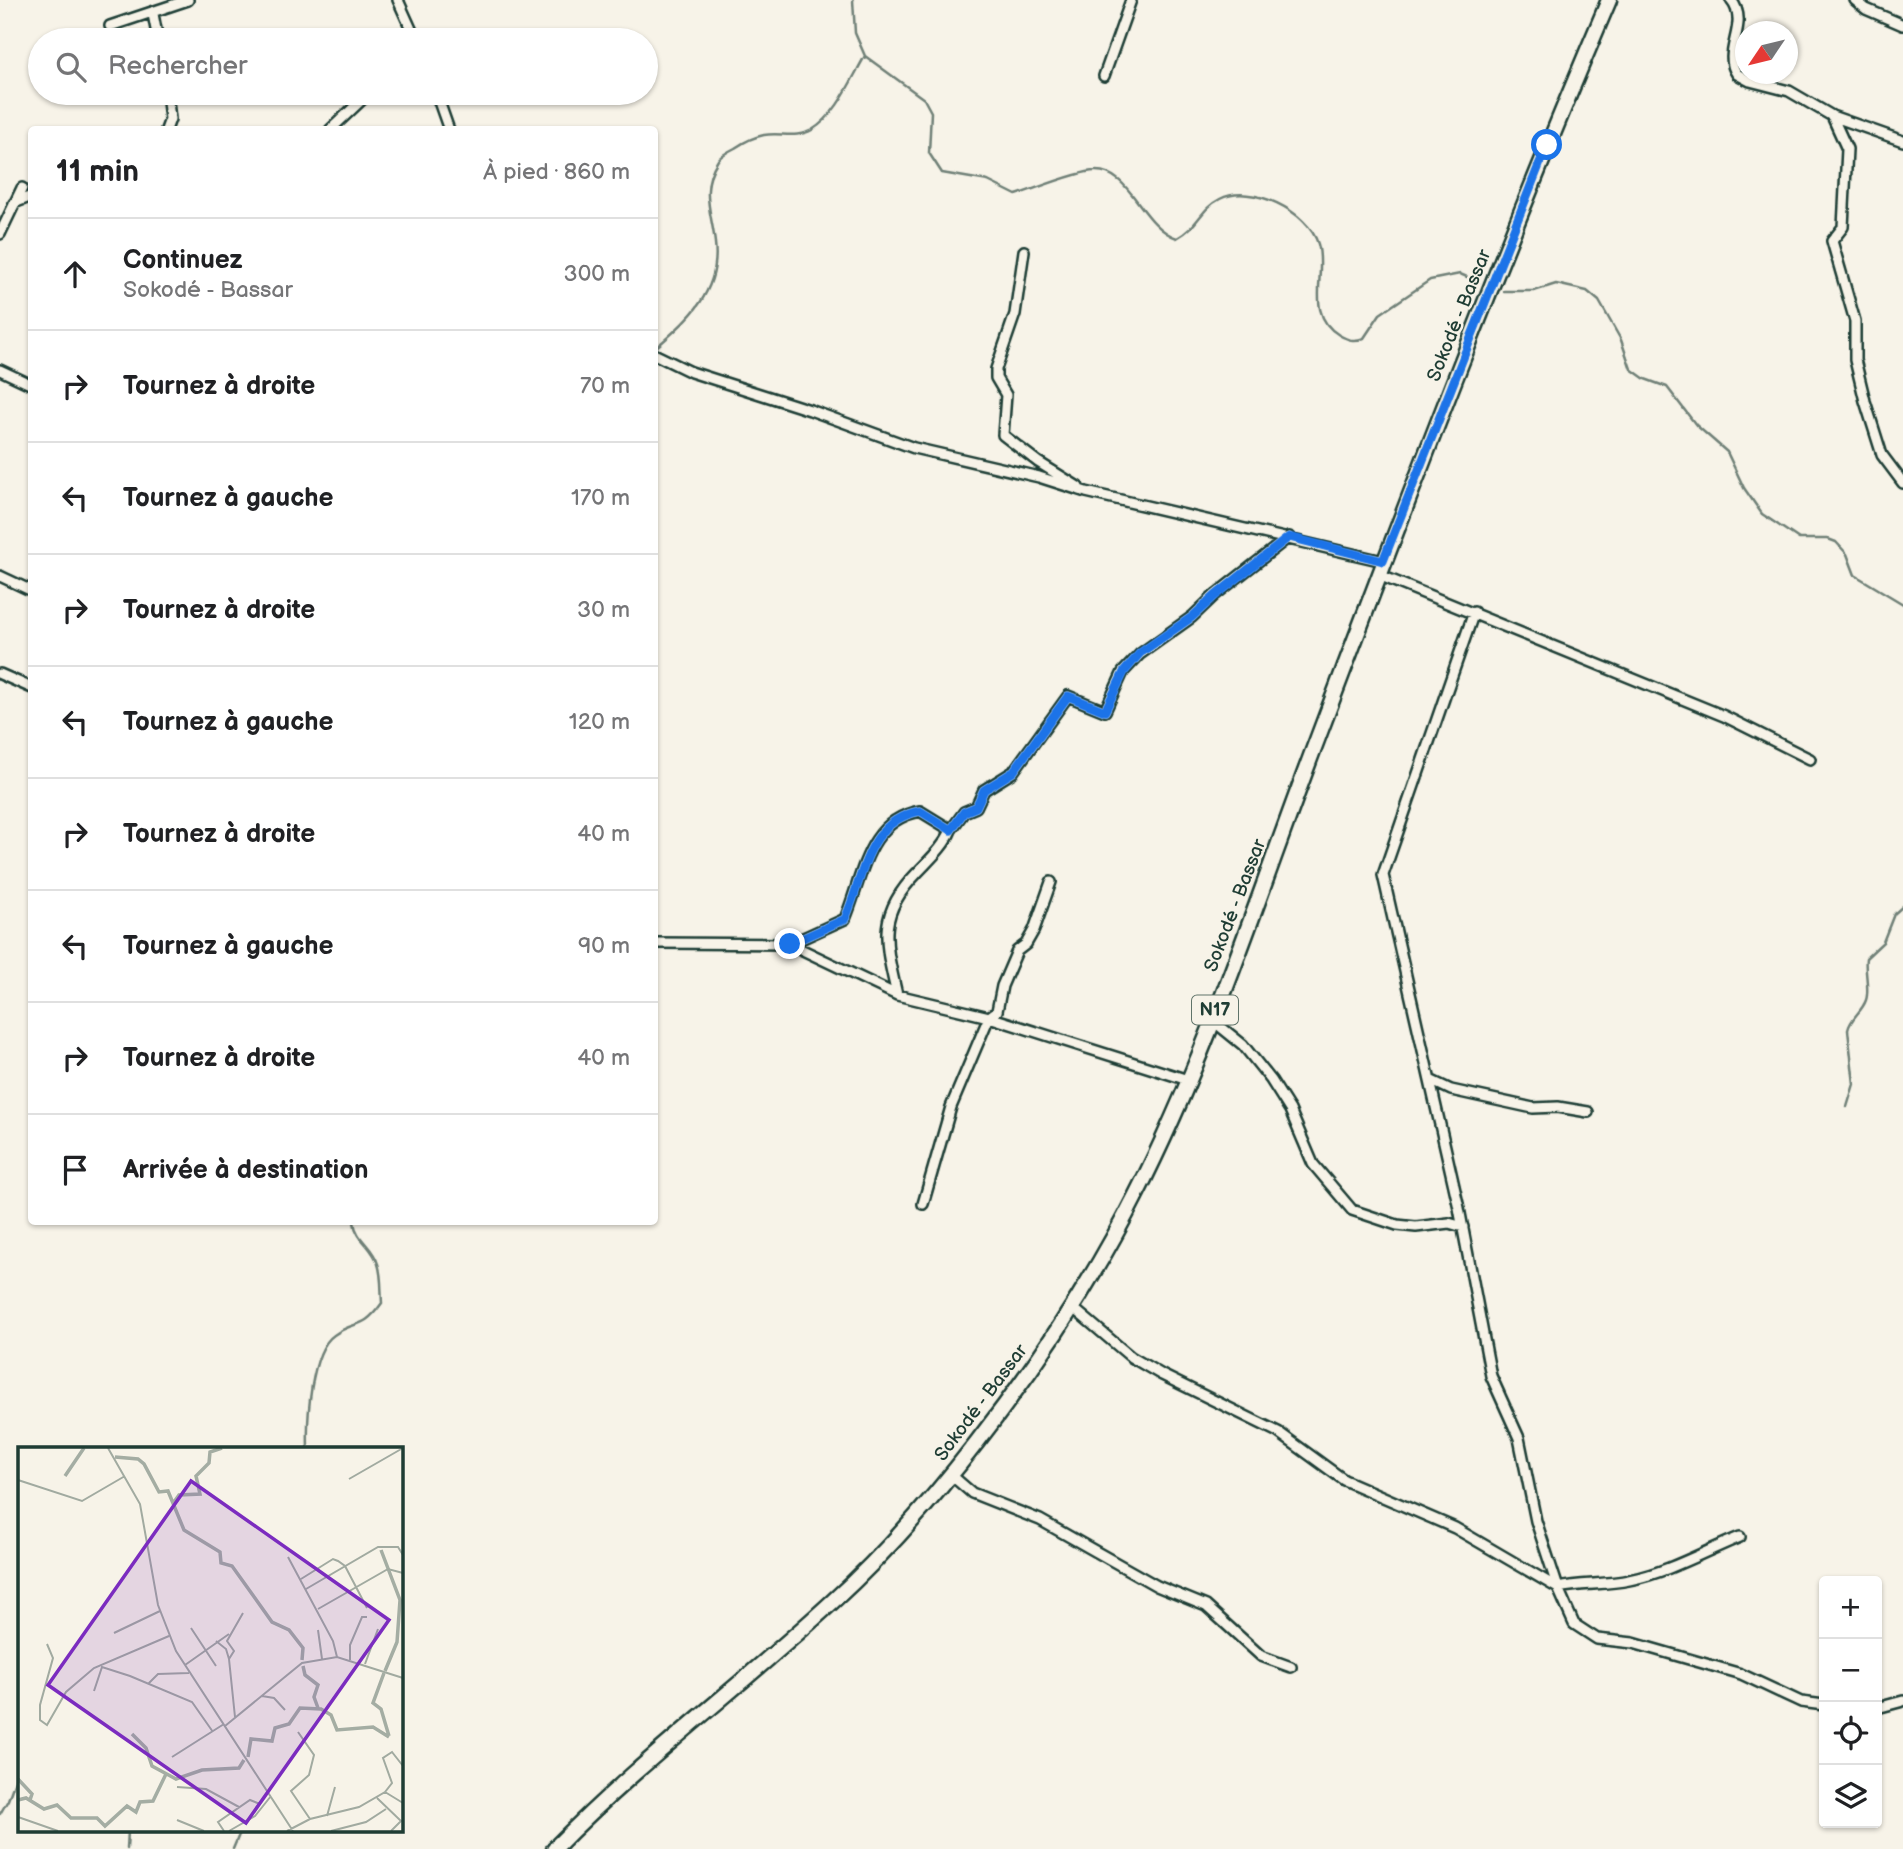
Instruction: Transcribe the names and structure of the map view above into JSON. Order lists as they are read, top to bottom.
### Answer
{
  "streets": {
    "main road": ["Sokodé - Bassar", "N17"]
  },
  "north": "bottom left",
  "page": {
    "search": "Rechercher",
    "heading": ["11 min", "À pied · 860 m"],
    "list": [
      ["Continuez", "Sokodé - Bassar", "300 m"],
      ["Tournez à droite", "70 m"],
      ["Tournez à gauche", "170 m"],
      ["Tournez à droite", "30 m"],
      ["Tournez à gauche", "120 m"],
      ["Tournez à droite", "40 m"],
      ["Tournez à gauche", "90 m"],
      ["Tournez à droite", "40 m"],
      "Arrivée à destination"
    ],
    "map_buttons": ["+", "−"]
  }
}
